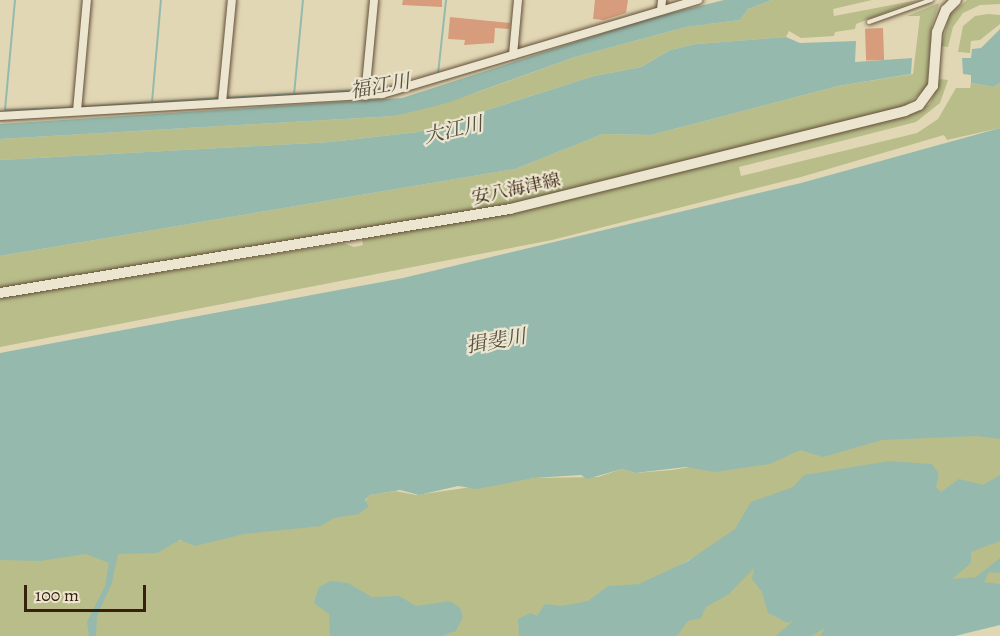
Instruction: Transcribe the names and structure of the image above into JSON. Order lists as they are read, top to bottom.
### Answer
{
  "streets": {
    "main road": ["安八海津線"]
  },
  "water": ["福江川", "大江川", "揖斐川"],
  "scale_bar": "100 m"
}
